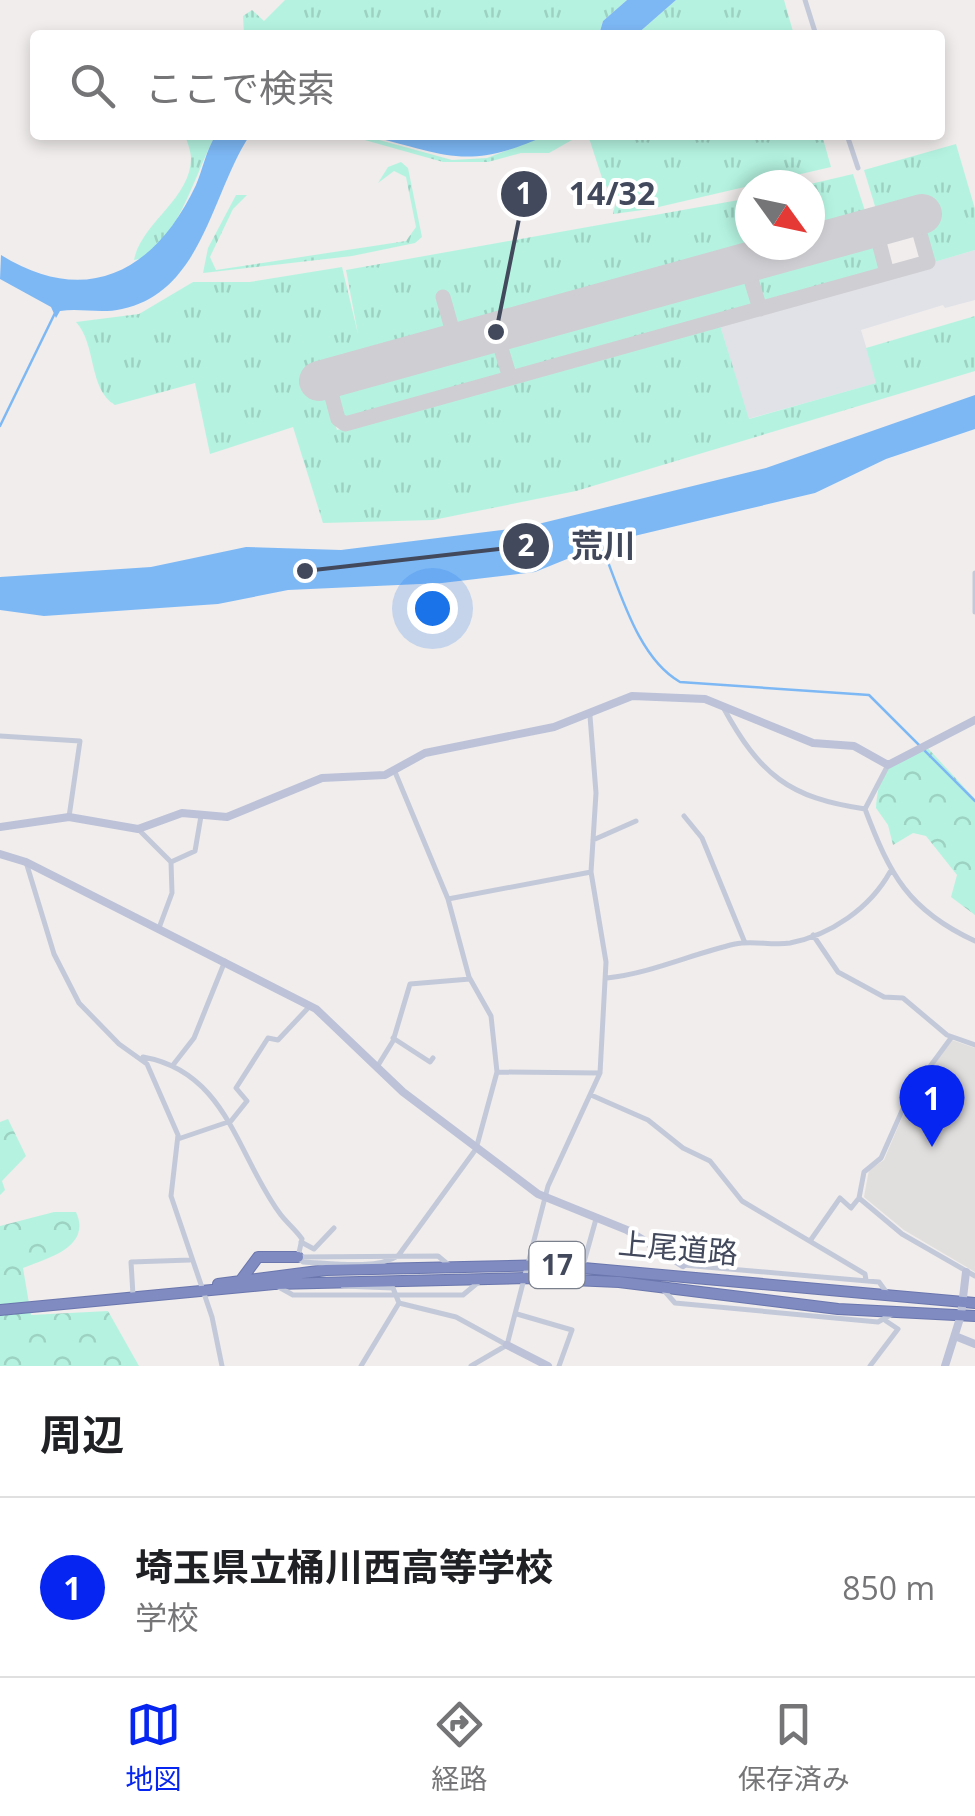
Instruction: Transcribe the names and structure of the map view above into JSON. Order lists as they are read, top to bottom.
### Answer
{
  "streets": {
    "highway": ["上尾道路", "17"]
  },
  "places": ["14/32", "荒川"],
  "north": "bottom right",
  "page": {
    "search": "ここで検索",
    "pins": "1",
    "heading": "周辺",
    "list": [
      {
        "mark": "1",
        "name": "埼玉県立桶川西高等学校",
        "note": "学校",
        "value": "850 m"
      }
    ],
    "nav": ["地図", "経路", "保存済み"]
  }
}
